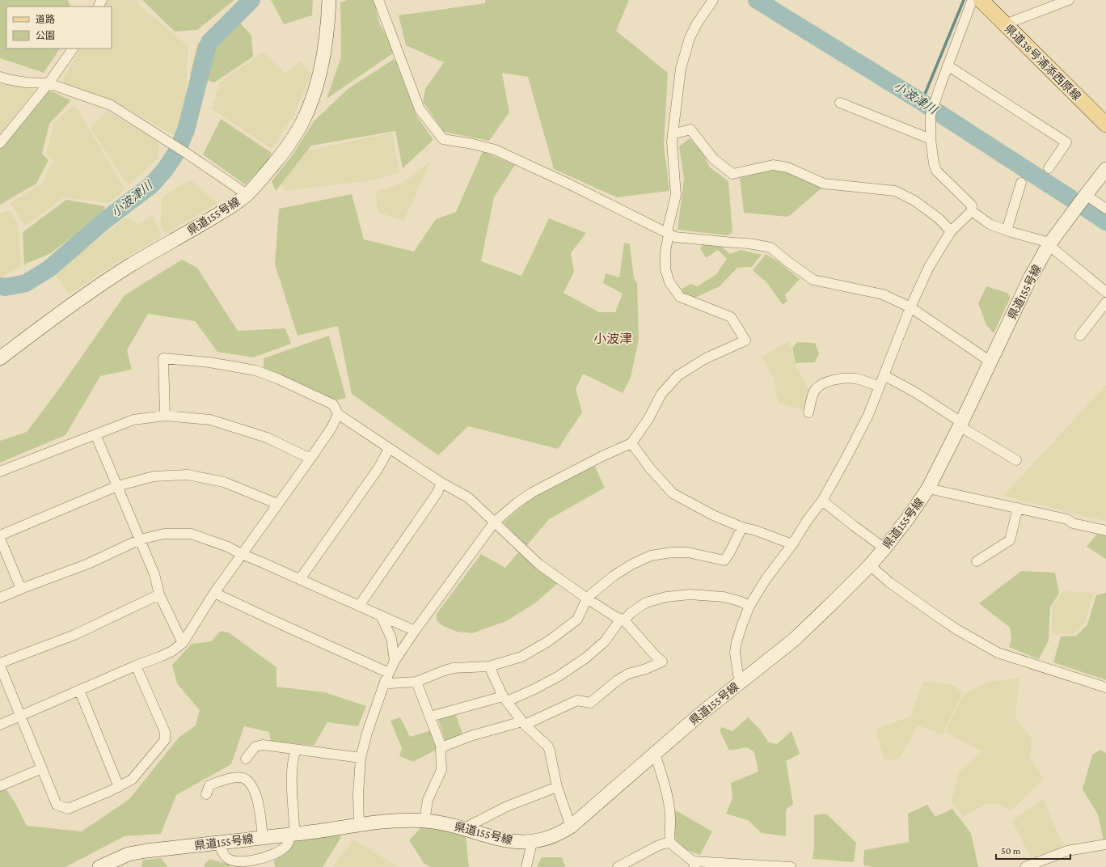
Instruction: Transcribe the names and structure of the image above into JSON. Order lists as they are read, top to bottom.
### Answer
{
  "streets": {
    "main road": ["県道38号浦添西原線", "県道155号線"]
  },
  "districts": ["小波津"],
  "water": ["小波津川"],
  "legend": ["道路", "公園"],
  "scale_bar": "50 m"
}
